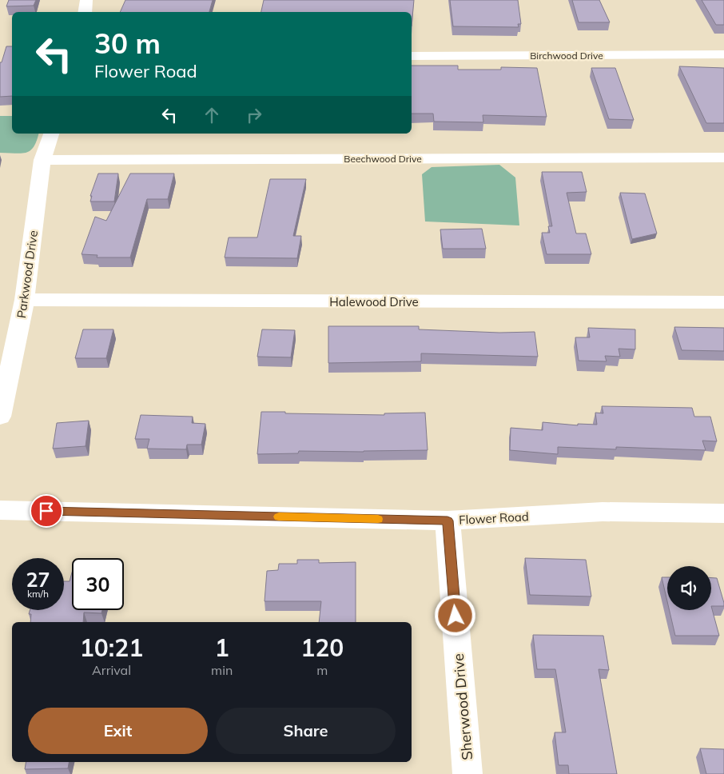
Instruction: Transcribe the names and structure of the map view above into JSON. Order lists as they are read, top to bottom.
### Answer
{
  "streets": {
    "street": [
      "Birchwood Drive",
      "Beechwood Drive",
      "Parkwood Drive",
      "Halewood Drive",
      "Flower Road",
      "Sherwood Drive"
    ]
  },
  "crossings": [
    ["Beechwood Drive", "Parkwood Drive"],
    ["Parkwood Drive", "Halewood Drive"],
    ["Flower Road", "Sherwood Drive"]
  ],
  "page": {
    "turn": ["30 m", "Flower Road"],
    "speed": "27 km/h",
    "limit": "30",
    "eta": [
      "10:21",
      "Arrival",
      "1",
      "min",
      "120",
      "m"
    ],
    "buttons": ["Exit", "Share"]
  }
}
